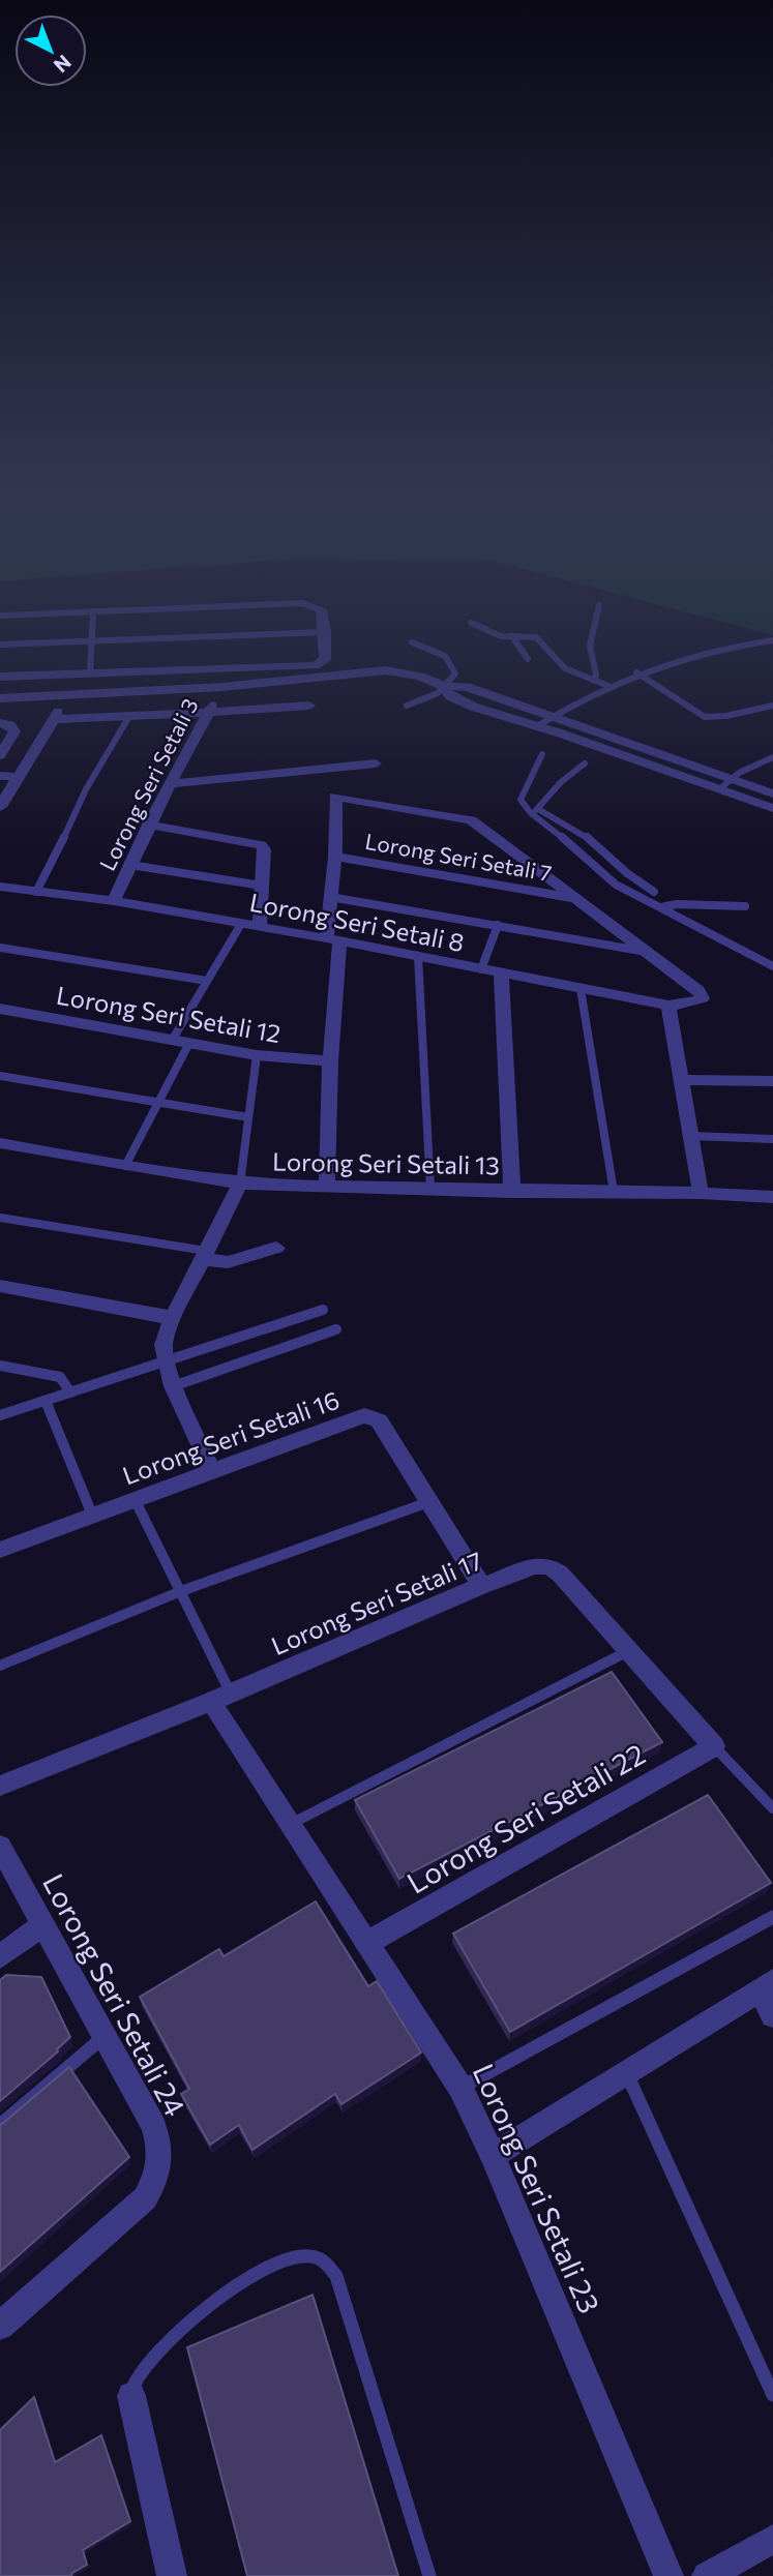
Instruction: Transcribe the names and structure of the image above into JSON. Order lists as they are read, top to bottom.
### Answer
{
  "streets": {
    "street": [
      "Lorong Seri Setali 3",
      "Lorong Seri Setali 7",
      "Lorong Seri Setali 8",
      "Lorong Seri Setali 12",
      "Lorong Seri Setali 13",
      "Lorong Seri Setali 16",
      "Lorong Seri Setali 17",
      "Lorong Seri Setali 22",
      "Lorong Seri Setali 24",
      "Lorong Seri Setali 23"
    ]
  },
  "crossings": [
    ["Lorong Seri Setali 3", "Lorong Seri Setali 8"],
    ["Lorong Seri Setali 16", "Lorong Seri Setali 17"],
    ["Lorong Seri Setali 17", "Lorong Seri Setali 22"],
    ["Lorong Seri Setali 17", "Lorong Seri Setali 23"],
    ["Lorong Seri Setali 22", "Lorong Seri Setali 23"]
  ],
  "north": "bottom right"
}
